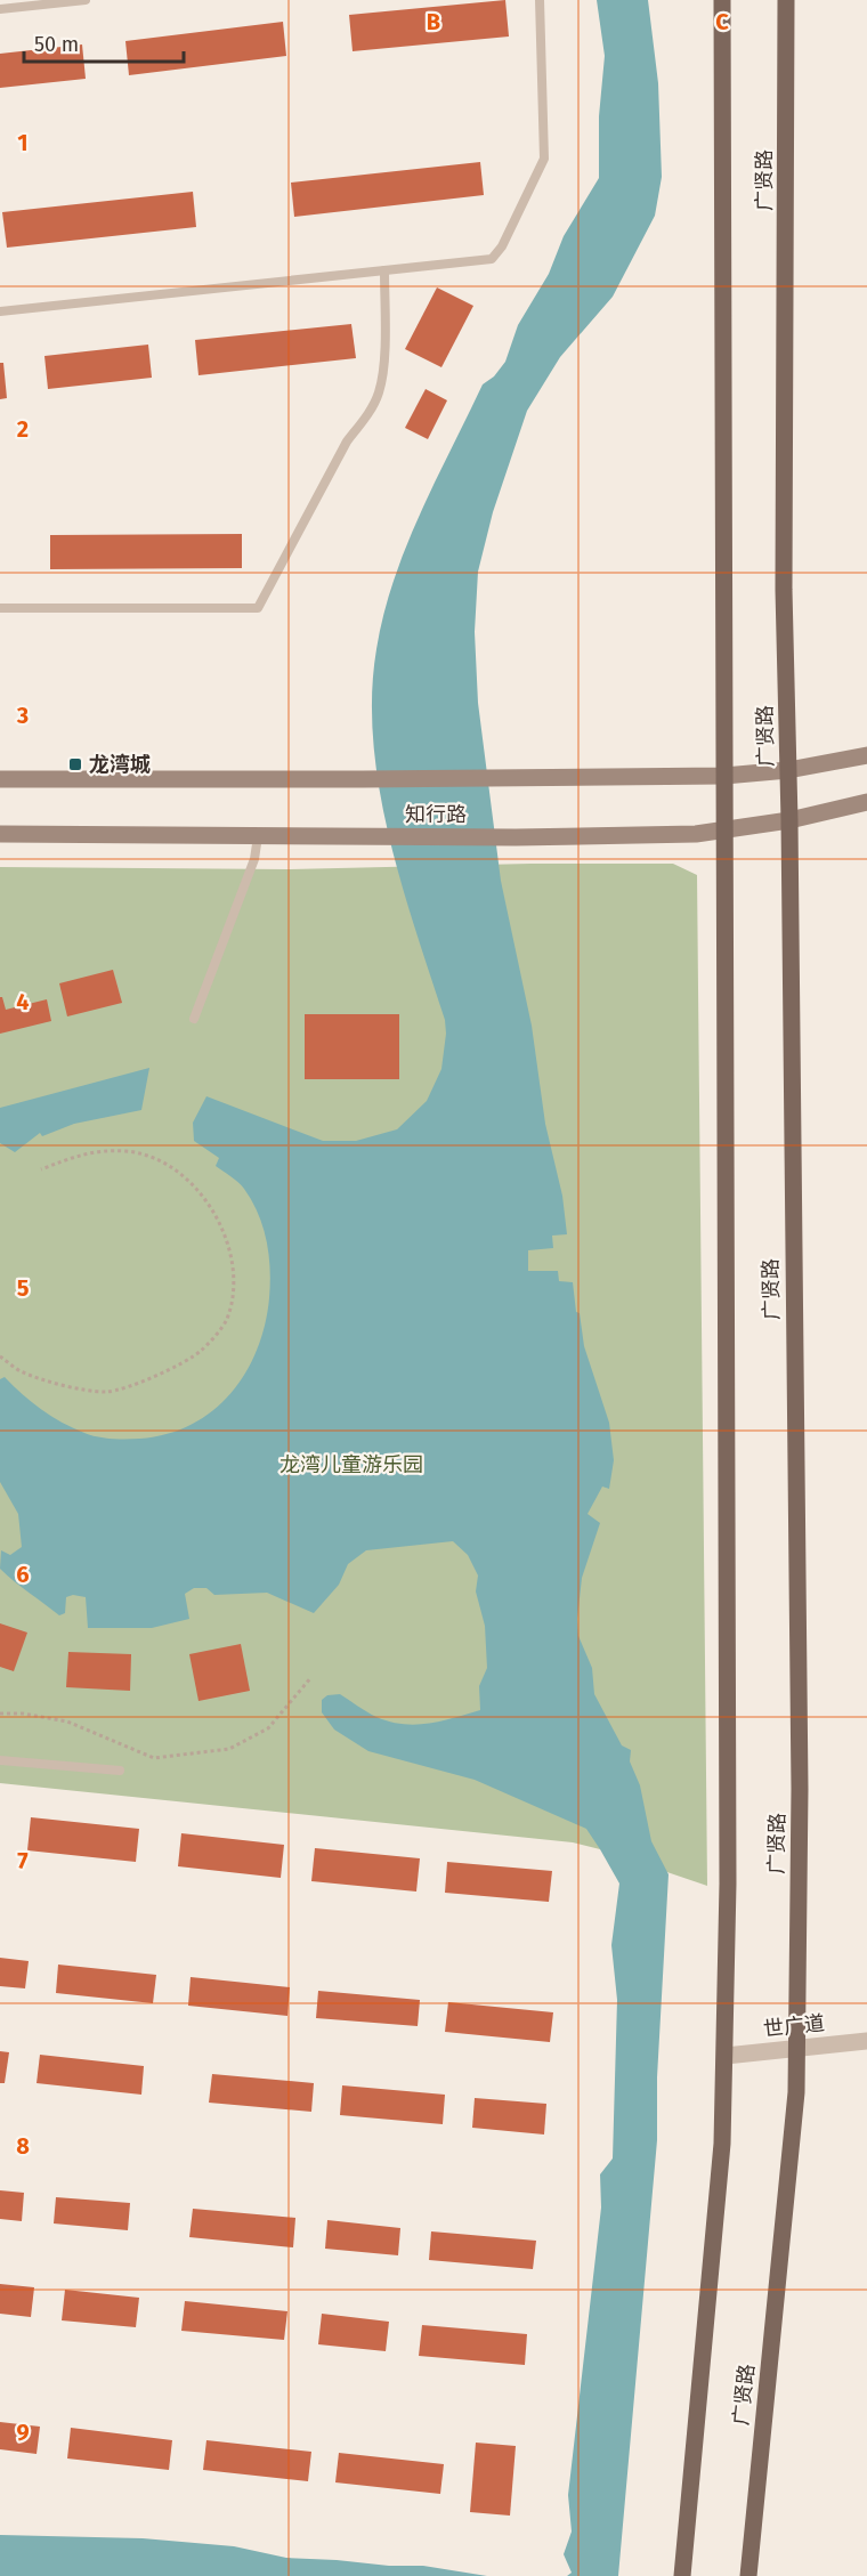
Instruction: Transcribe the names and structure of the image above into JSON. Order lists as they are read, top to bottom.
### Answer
{
  "streets": {
    "main road": ["广贤路", "知行路"],
    "street": ["世广道"]
  },
  "crossings": [
    ["广贤路", "知行路"],
    ["广贤路", "世广道"]
  ],
  "parks": ["龙湾儿童游乐园"],
  "places": {
    "transit": ["龙湾城"]
  },
  "scale_bar": "50 m",
  "grid": {
    "columns": ["B", "C"],
    "rows": [
      "1",
      "2",
      "3",
      "4",
      "5",
      "6",
      "7",
      "8",
      "9"
    ]
  }
}
